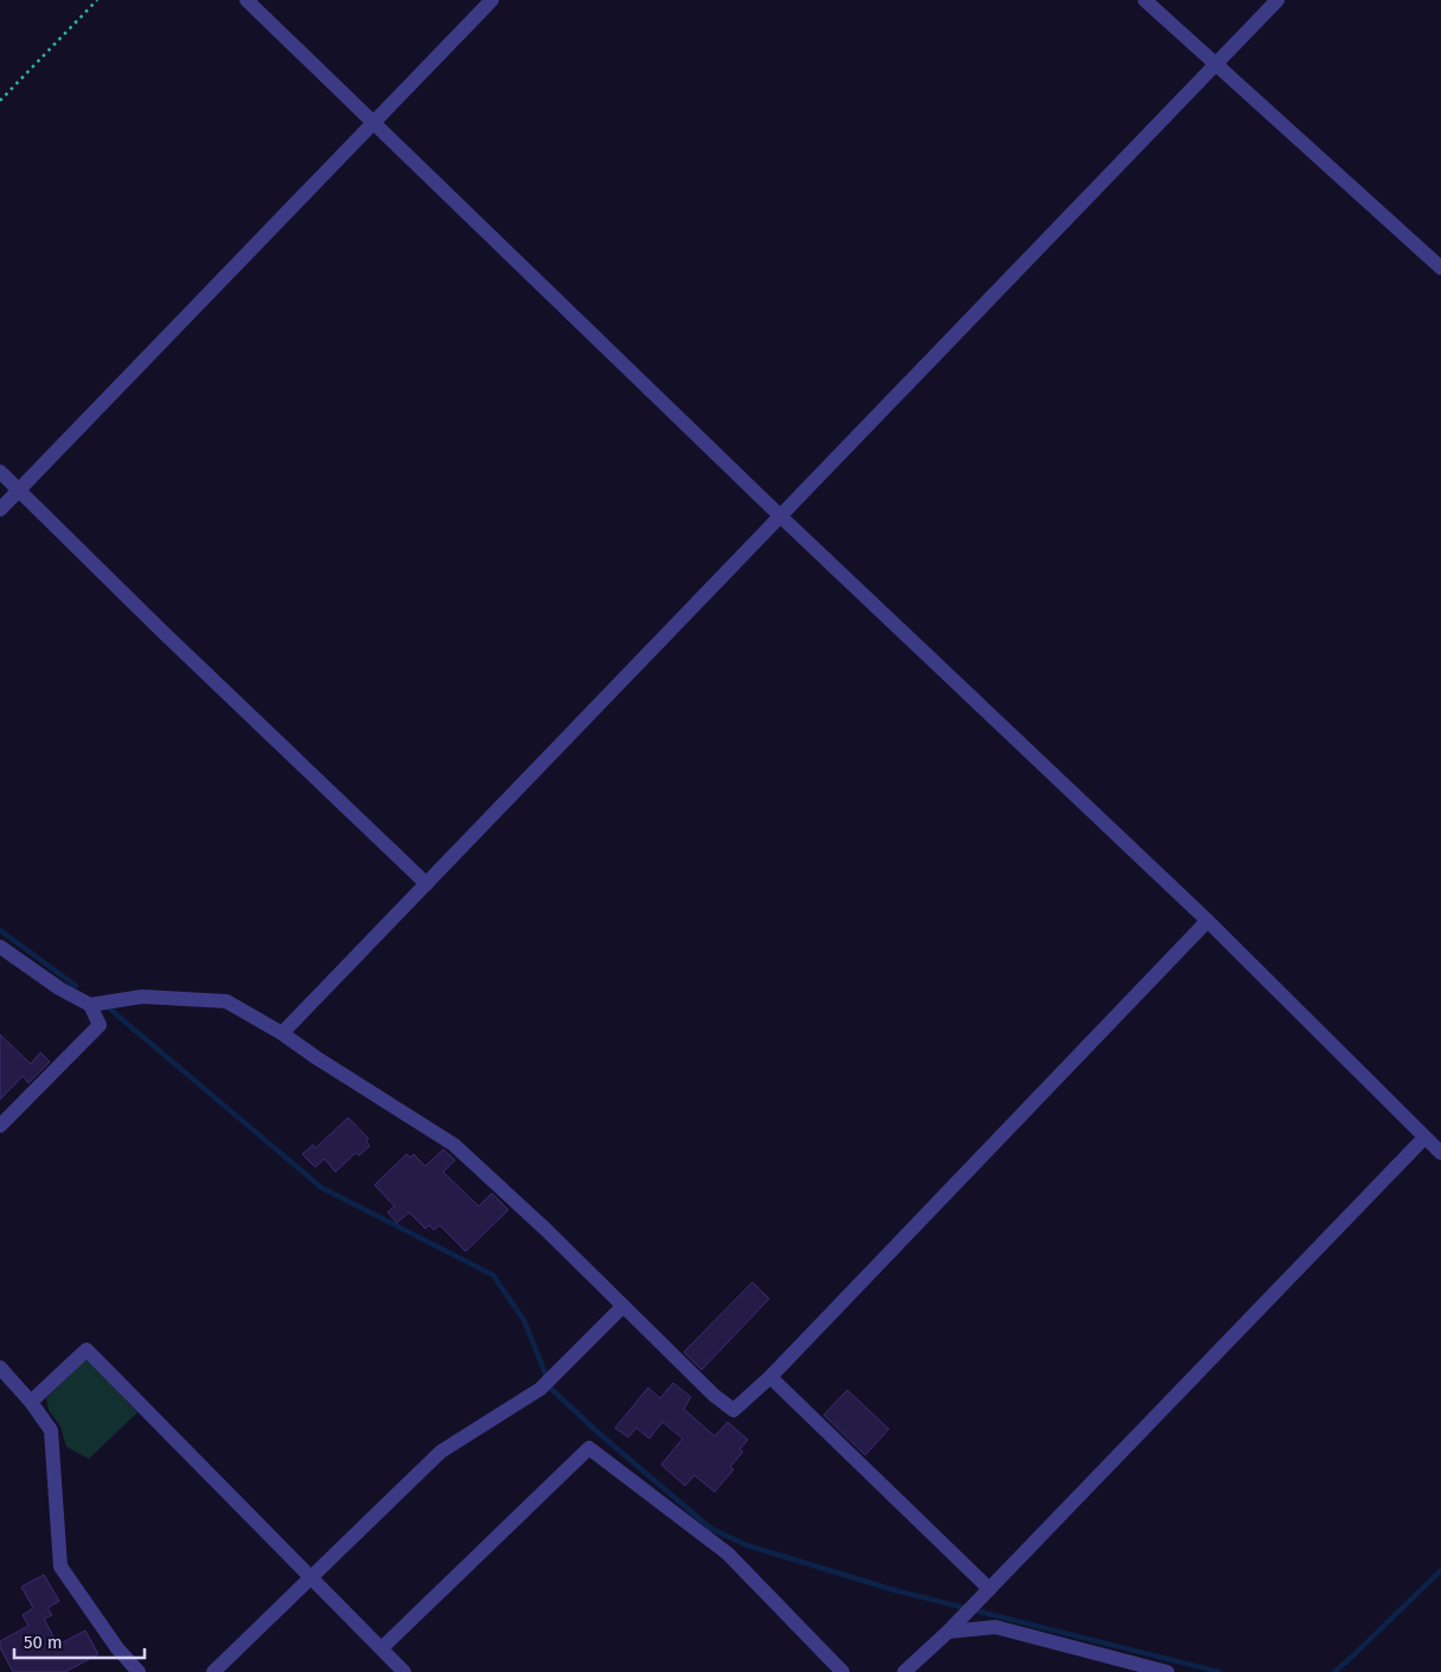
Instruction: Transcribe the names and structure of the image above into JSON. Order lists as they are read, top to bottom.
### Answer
{
  "scale_bar": "50 m"
}
